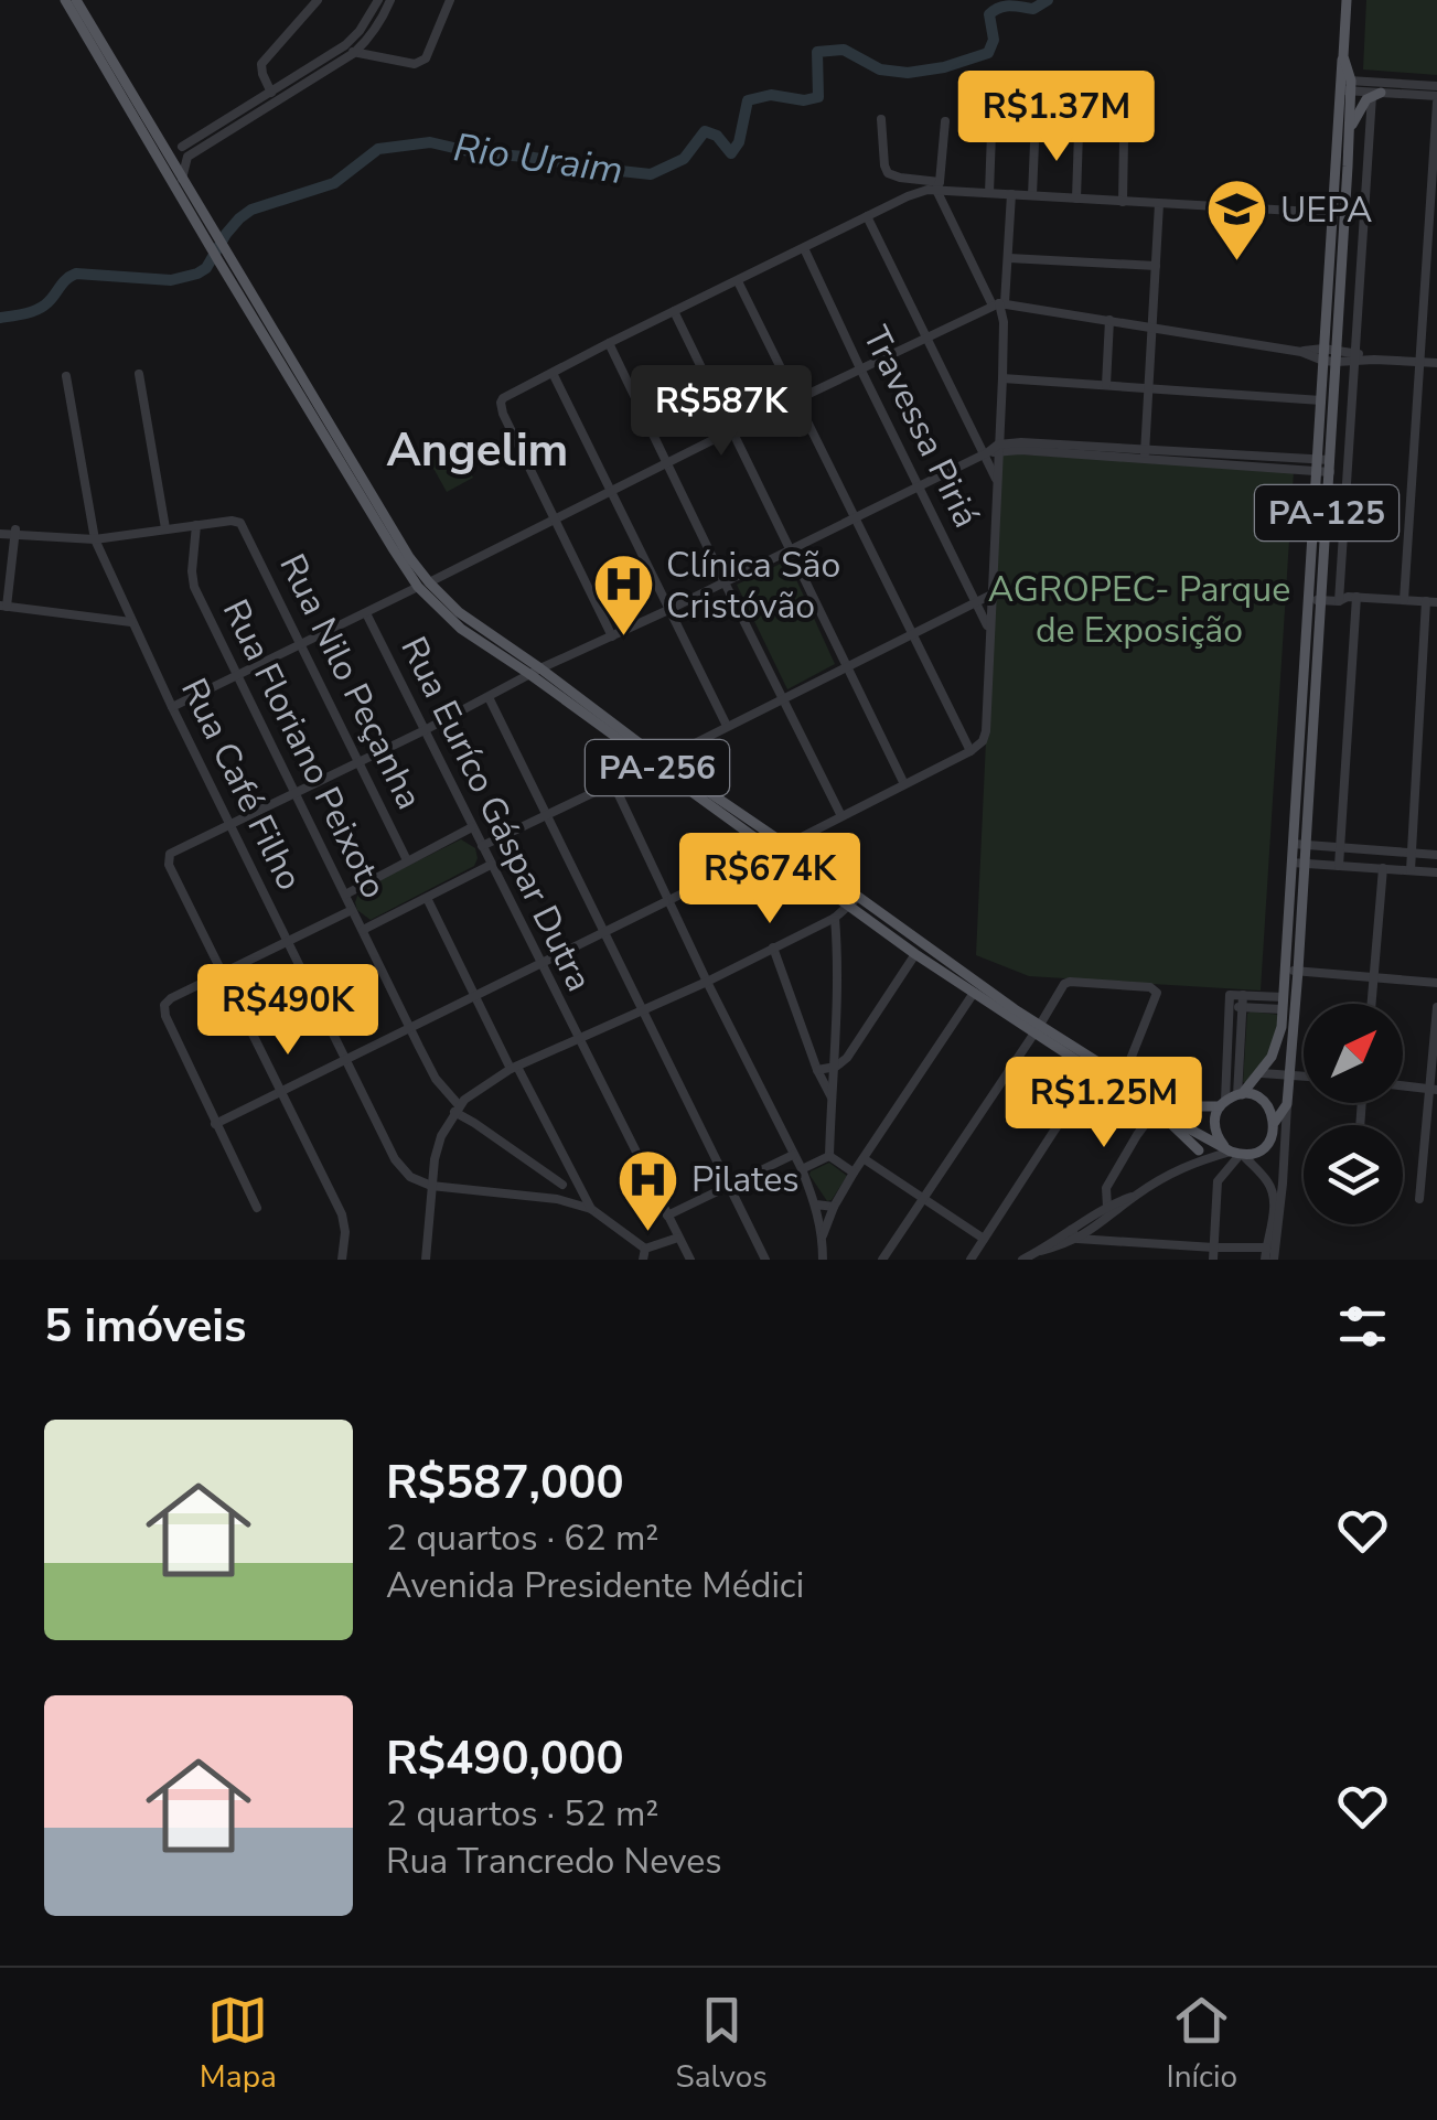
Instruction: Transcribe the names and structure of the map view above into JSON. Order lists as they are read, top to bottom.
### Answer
{
  "streets": {
    "main road": ["PA-125", "PA-256"],
    "street": [
      "Travessa Piriá",
      "Rua Nilo Peçanha",
      "Rua Floriano Peixoto",
      "Rua Café Filho",
      "Rua Euríco Gáspar Dutra"
    ]
  },
  "crossings": [
    ["PA-125", "PA-256"],
    ["Rua Nilo Peçanha", "Rua Floriano Peixoto"]
  ],
  "districts": ["Angelim"],
  "water": ["Rio Uraim"],
  "parks": ["AGROPEC- Parque de Exposição"],
  "places": {
    "school or university": ["UEPA"],
    "hospital": ["Clínica São Cristóvão", "Pilates"]
  },
  "north": "top right",
  "page": {
    "price": [
      "R$1.37M",
      "R$587K",
      "R$674K",
      "R$490K",
      "R$1.25M"
    ],
    "heading": "5 imóveis",
    "list": [
      {
        "name": "R$587,000",
        "note": "2 quartos · 62 m² · Avenida Presidente Médici"
      },
      {
        "name": "R$490,000",
        "note": "2 quartos · 52 m² · Rua Trancredo Neves"
      }
    ],
    "tabs": ["Mapa", "Salvos", "Início"]
  }
}
